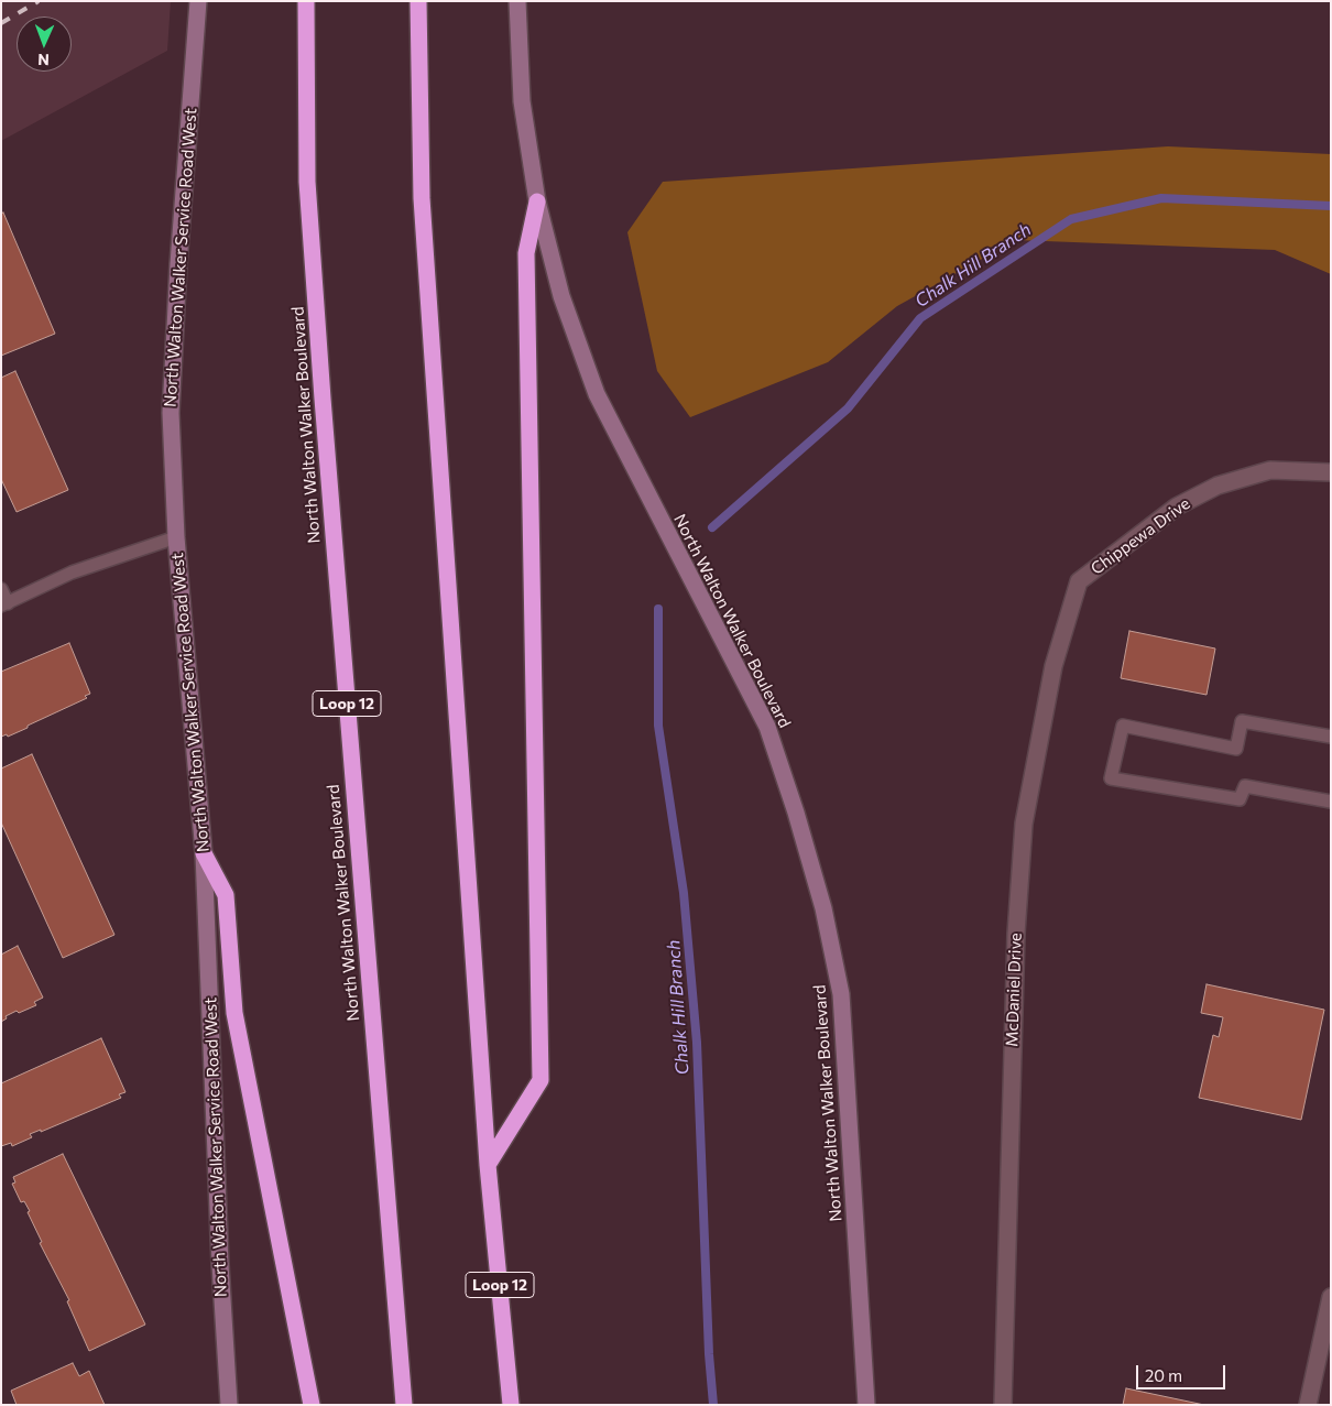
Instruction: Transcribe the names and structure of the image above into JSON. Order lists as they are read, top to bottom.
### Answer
{
  "streets": {
    "highway": ["North Walton Walker Boulevard", "Loop 12"],
    "main road": ["North Walton Walker Service Road West"],
    "street": ["Chippewa Drive", "McDaniel Drive"]
  },
  "crossings": [
    ["Chippewa Drive", "McDaniel Drive"]
  ],
  "water": ["Chalk Hill Branch"],
  "scale_bar": "20 m",
  "north": "bottom"
}
